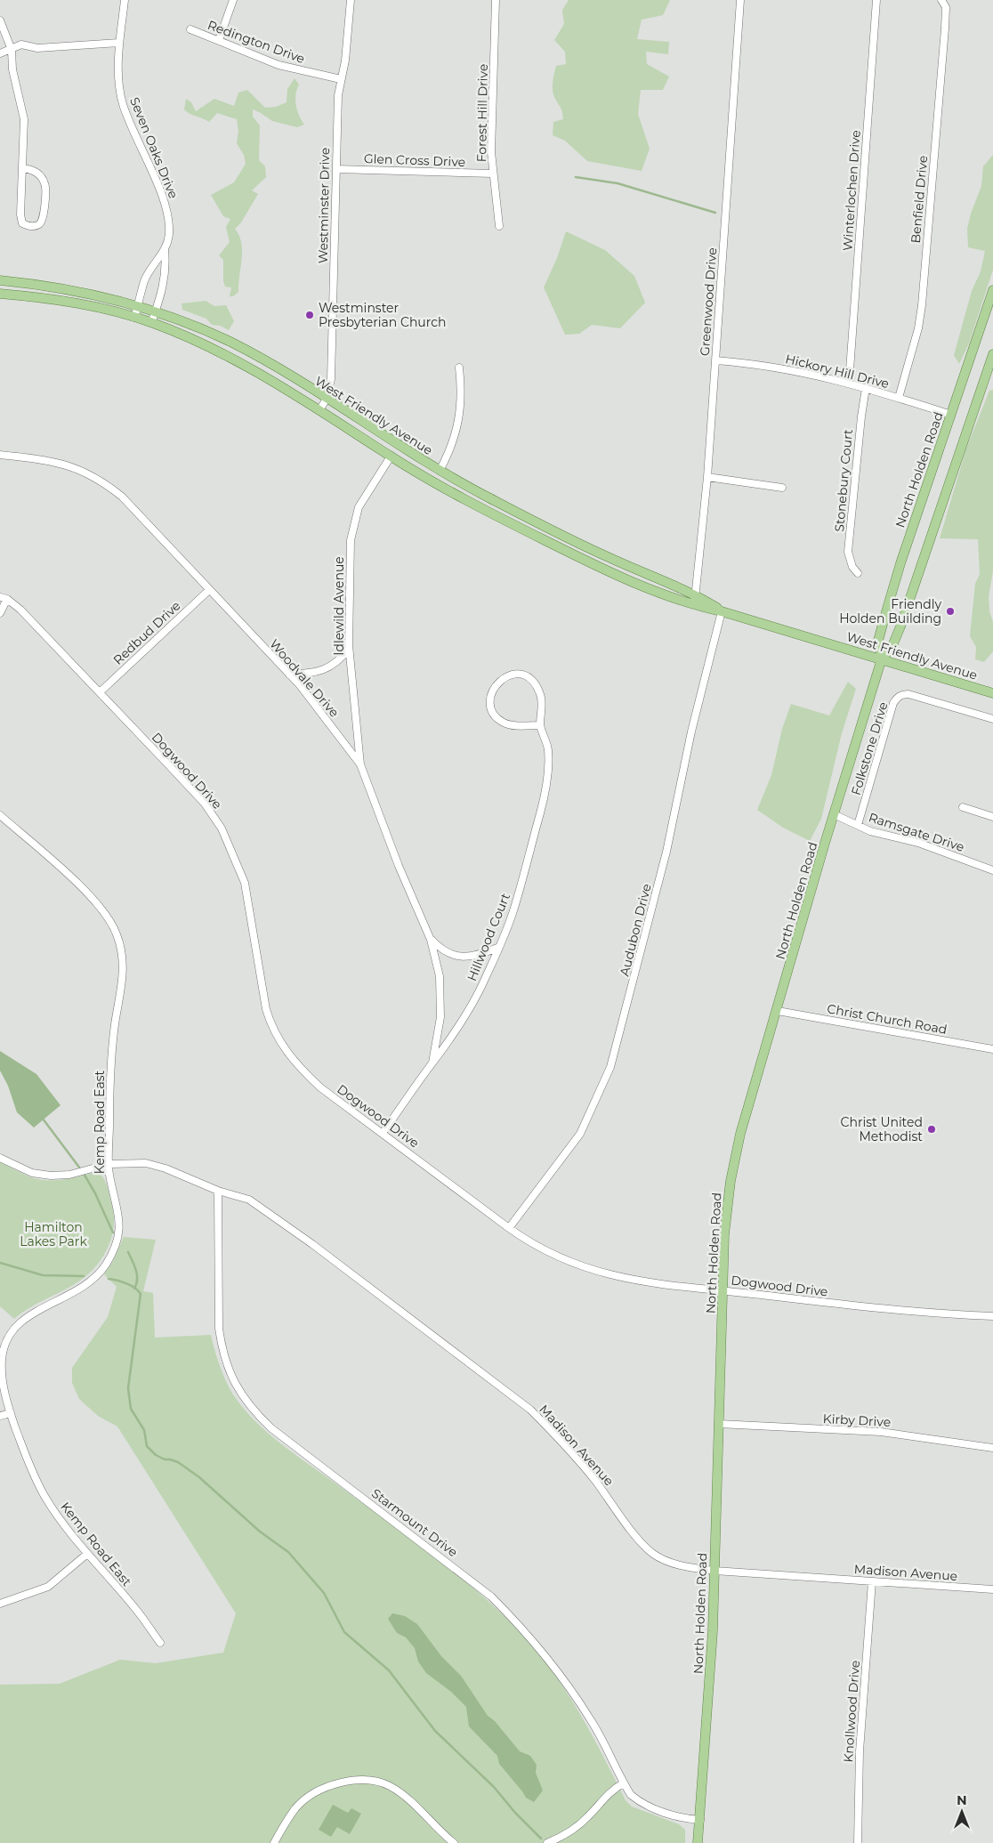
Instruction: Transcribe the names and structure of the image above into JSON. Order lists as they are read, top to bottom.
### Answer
{
  "streets": {
    "main road": ["West Friendly Avenue", "North Holden Road"],
    "street": [
      "Redington Drive",
      "Forest Hill Drive",
      "Seven Oaks Drive",
      "Glen Cross Drive",
      "Winterlochen Drive",
      "Benfield Drive",
      "Westminster Drive",
      "Greenwood Drive",
      "Hickory Hill Drive",
      "Stonebury Court",
      "Idlewild Avenue",
      "Redbud Drive",
      "Woodvale Drive",
      "Folkstone Drive",
      "Dogwood Drive",
      "Ramsgate Drive",
      "Audubon Drive",
      "Hillwood Court",
      "Christ Church Road",
      "Kemp Road East",
      "Kirby Drive",
      "Madison Avenue",
      "Starmount Drive",
      "Knollwood Drive"
    ]
  },
  "crossings": [
    ["Redington Drive", "Westminster Drive"],
    ["Forest Hill Drive", "Glen Cross Drive"],
    ["Seven Oaks Drive", "West Friendly Avenue"],
    ["Glen Cross Drive", "Westminster Drive"],
    ["Winterlochen Drive", "Hickory Hill Drive"],
    ["Benfield Drive", "Hickory Hill Drive"],
    ["Westminster Drive", "West Friendly Avenue"],
    ["Greenwood Drive", "Hickory Hill Drive"],
    ["Greenwood Drive", "West Friendly Avenue"],
    ["Hickory Hill Drive", "North Holden Road"],
    ["Hickory Hill Drive", "Stonebury Court"],
    ["West Friendly Avenue", "North Holden Road"],
    ["West Friendly Avenue", "Idlewild Avenue"],
    ["West Friendly Avenue", "Audubon Drive"],
    ["North Holden Road", "Dogwood Drive"],
    ["North Holden Road", "Ramsgate Drive"],
    ["North Holden Road", "Christ Church Road"],
    ["North Holden Road", "Kirby Drive"],
    ["North Holden Road", "Madison Avenue"],
    ["North Holden Road", "Starmount Drive"],
    ["Idlewild Avenue", "Woodvale Drive"],
    ["Redbud Drive", "Woodvale Drive"],
    ["Redbud Drive", "Dogwood Drive"],
    ["Woodvale Drive", "Hillwood Court"],
    ["Folkstone Drive", "Ramsgate Drive"],
    ["Dogwood Drive", "Audubon Drive"],
    ["Dogwood Drive", "Hillwood Court"],
    ["Kemp Road East", "Madison Avenue"],
    ["Madison Avenue", "Starmount Drive"],
    ["Madison Avenue", "Knollwood Drive"]
  ],
  "parks": ["Hamilton Lakes Park"],
  "places": ["Westminster Presbyterian Church", "Friendly Holden Building", "Christ United Methodist"],
  "north": "top"
}
